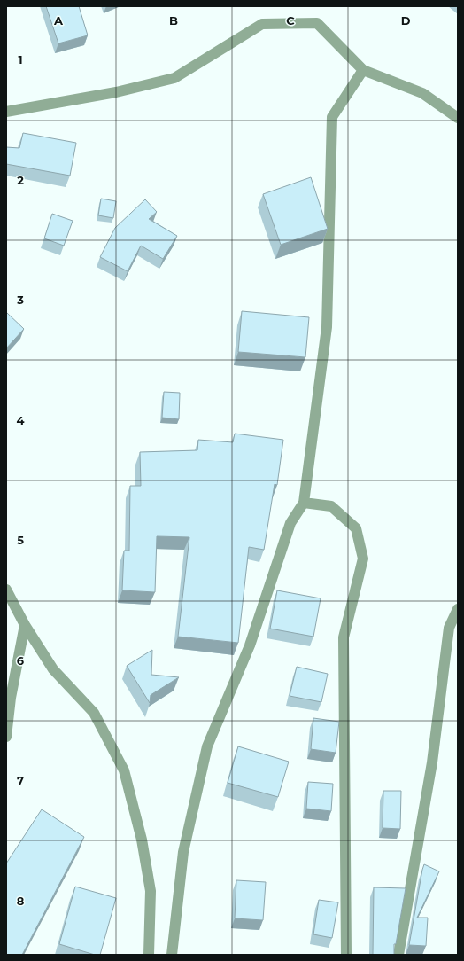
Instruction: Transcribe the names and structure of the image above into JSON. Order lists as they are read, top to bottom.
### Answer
{
  "grid": {
    "columns": [
      "A",
      "B",
      "C",
      "D"
    ],
    "rows": [
      "1",
      "2",
      "3",
      "4",
      "5",
      "6",
      "7",
      "8"
    ]
  }
}
